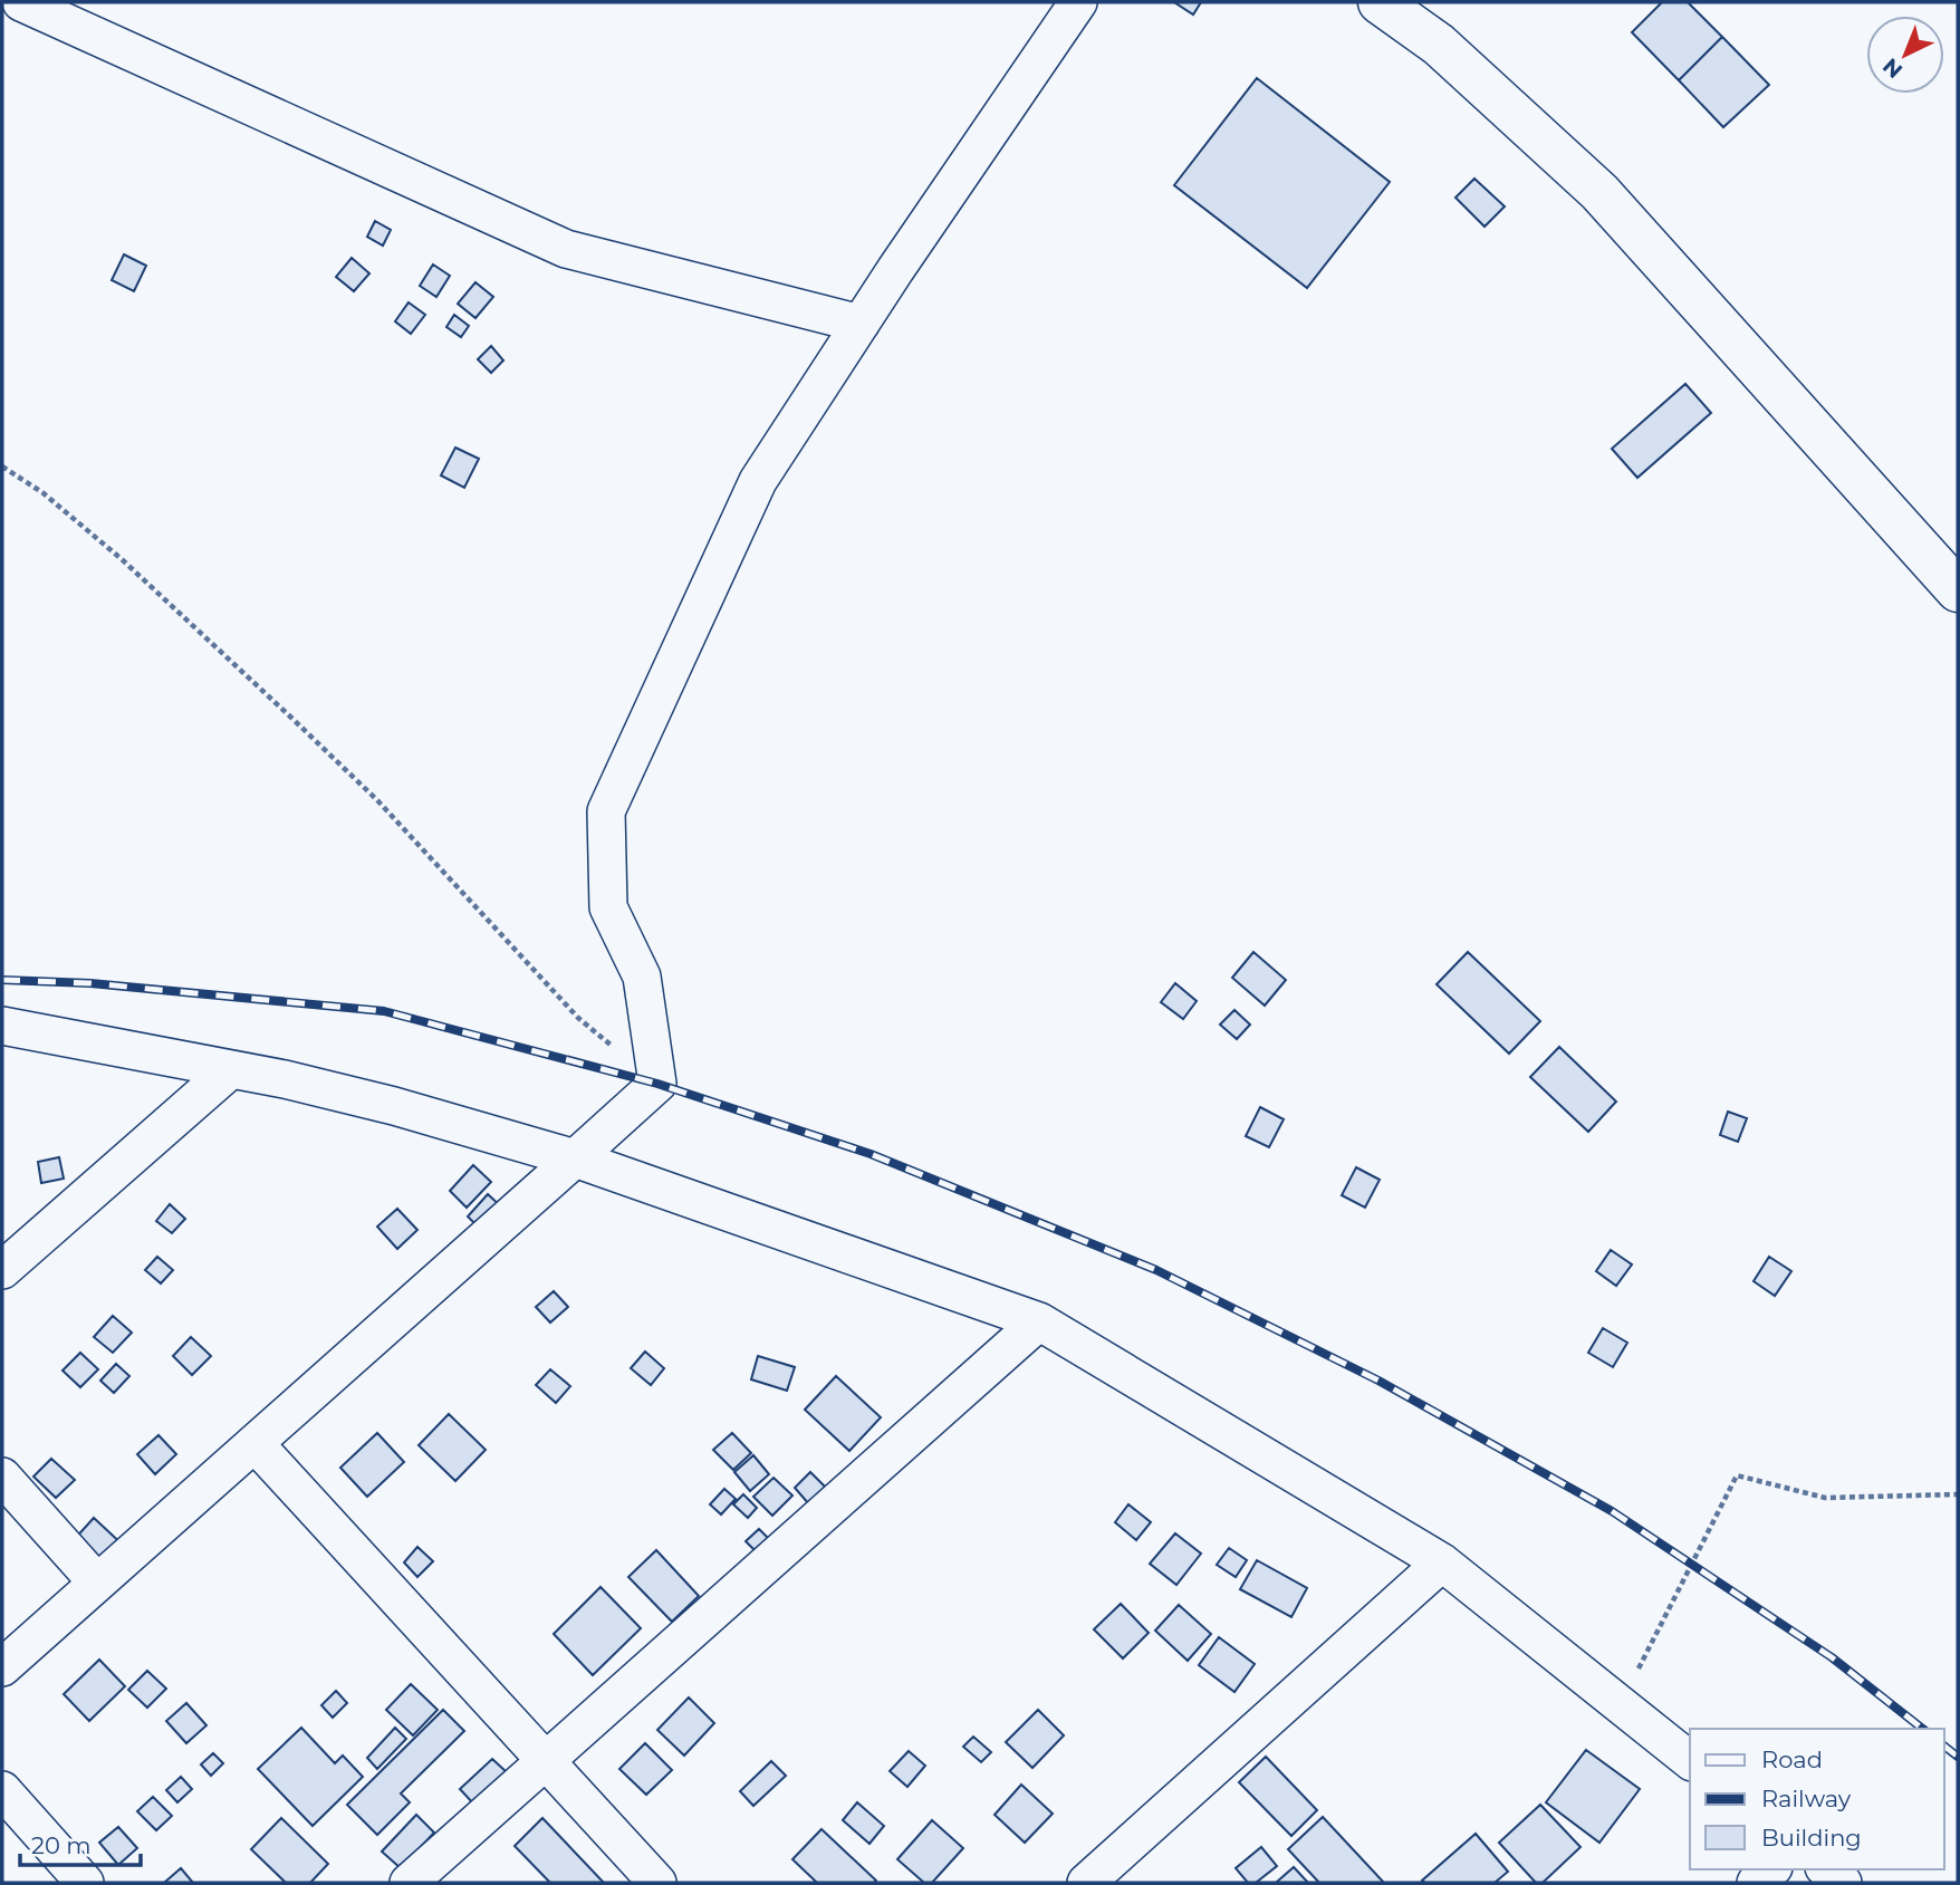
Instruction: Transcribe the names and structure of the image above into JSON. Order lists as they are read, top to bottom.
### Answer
{
  "legend": ["Road", "Railway", "Building"],
  "scale_bar": "20 m",
  "north": "bottom left"
}
